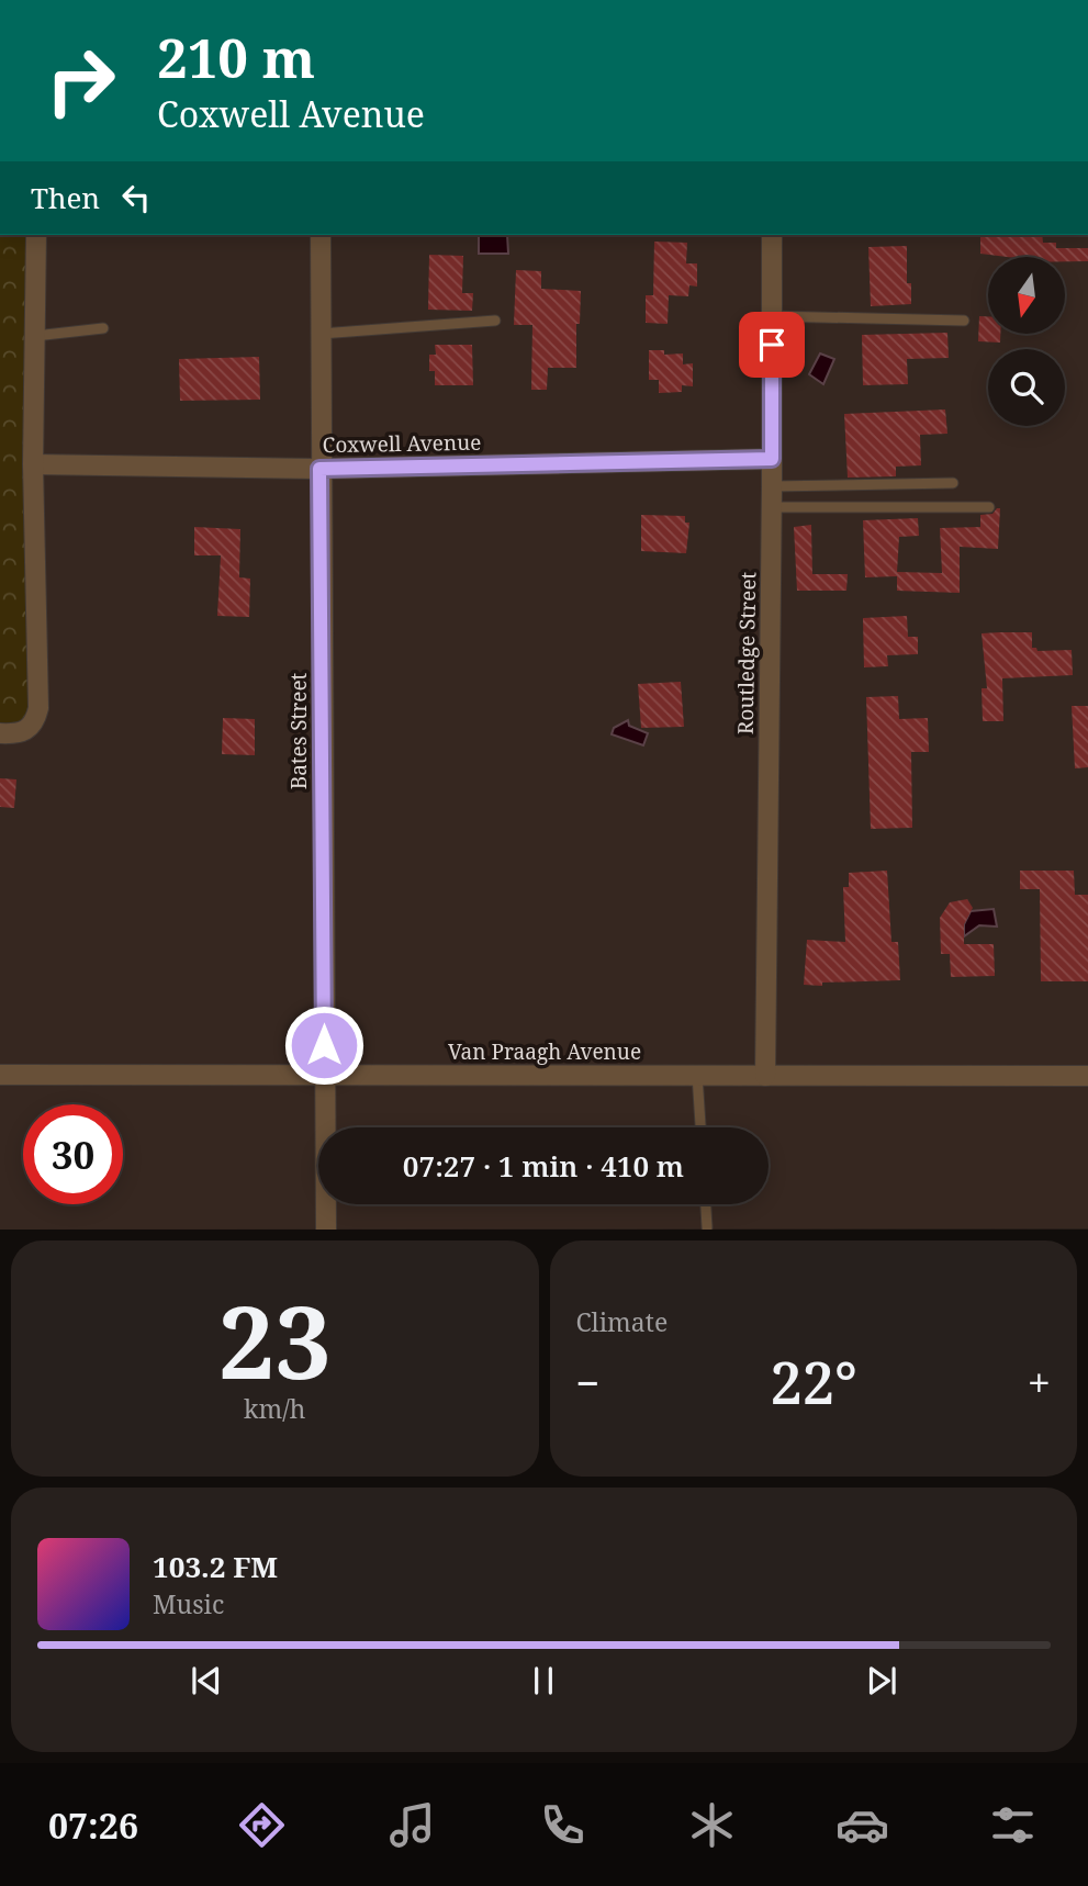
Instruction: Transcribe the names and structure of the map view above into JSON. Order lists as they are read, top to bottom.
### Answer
{
  "streets": {
    "street": [
      "Coxwell Avenue",
      "Routledge Street",
      "Bates Street",
      "Van Praagh Avenue"
    ]
  },
  "crossings": [
    ["Coxwell Avenue", "Routledge Street"],
    ["Coxwell Avenue", "Bates Street"],
    ["Routledge Street", "Van Praagh Avenue"],
    ["Bates Street", "Van Praagh Avenue"]
  ],
  "north": "bottom",
  "page": {
    "turn": ["210 m", "Coxwell Avenue"],
    "then": "Then",
    "limit": "30",
    "trip": "07:27 · 1 min · 410 m",
    "tile": [
      ["23", "km/h"],
      "Climate"
    ],
    "heat": ["−", "22°", "+"],
    "song": ["103.2 FM", "Music"],
    "tabs": "07:26"
  }
}
